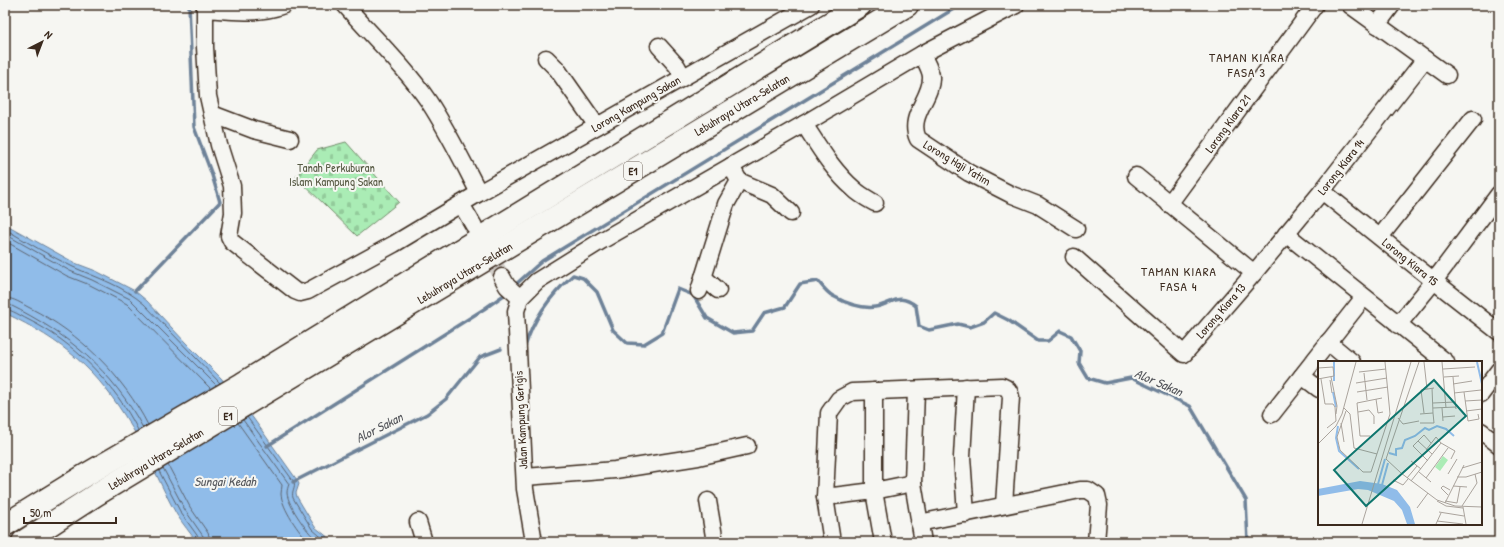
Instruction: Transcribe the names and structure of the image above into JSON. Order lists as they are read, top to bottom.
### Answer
{
  "streets": {
    "highway": ["Lebuhraya Utara–Selatan", "E1"],
    "street": [
      "Lorong Kampung Sakan",
      "Lorong Kiara 21",
      "Lorong Haji Yatim",
      "Lorong Kiara 14",
      "Lorong Kiara 15",
      "Lorong Kiara 13",
      "Jalan Kampung Gerigis"
    ]
  },
  "crossings": [
    ["Lorong Kiara 21", "Lorong Kiara 13"],
    ["Lorong Kiara 14", "Lorong Kiara 15"],
    ["Lorong Kiara 14", "Lorong Kiara 13"]
  ],
  "districts": ["TAMAN KIARA FASA 3", "TAMAN KIARA FASA 4"],
  "water": ["Alor Sakan", "Sungai Kedah"],
  "parks": ["Tanah Perkuburan Islam Kampung Sakan"],
  "scale_bar": "50 m",
  "north": "top right"
}
